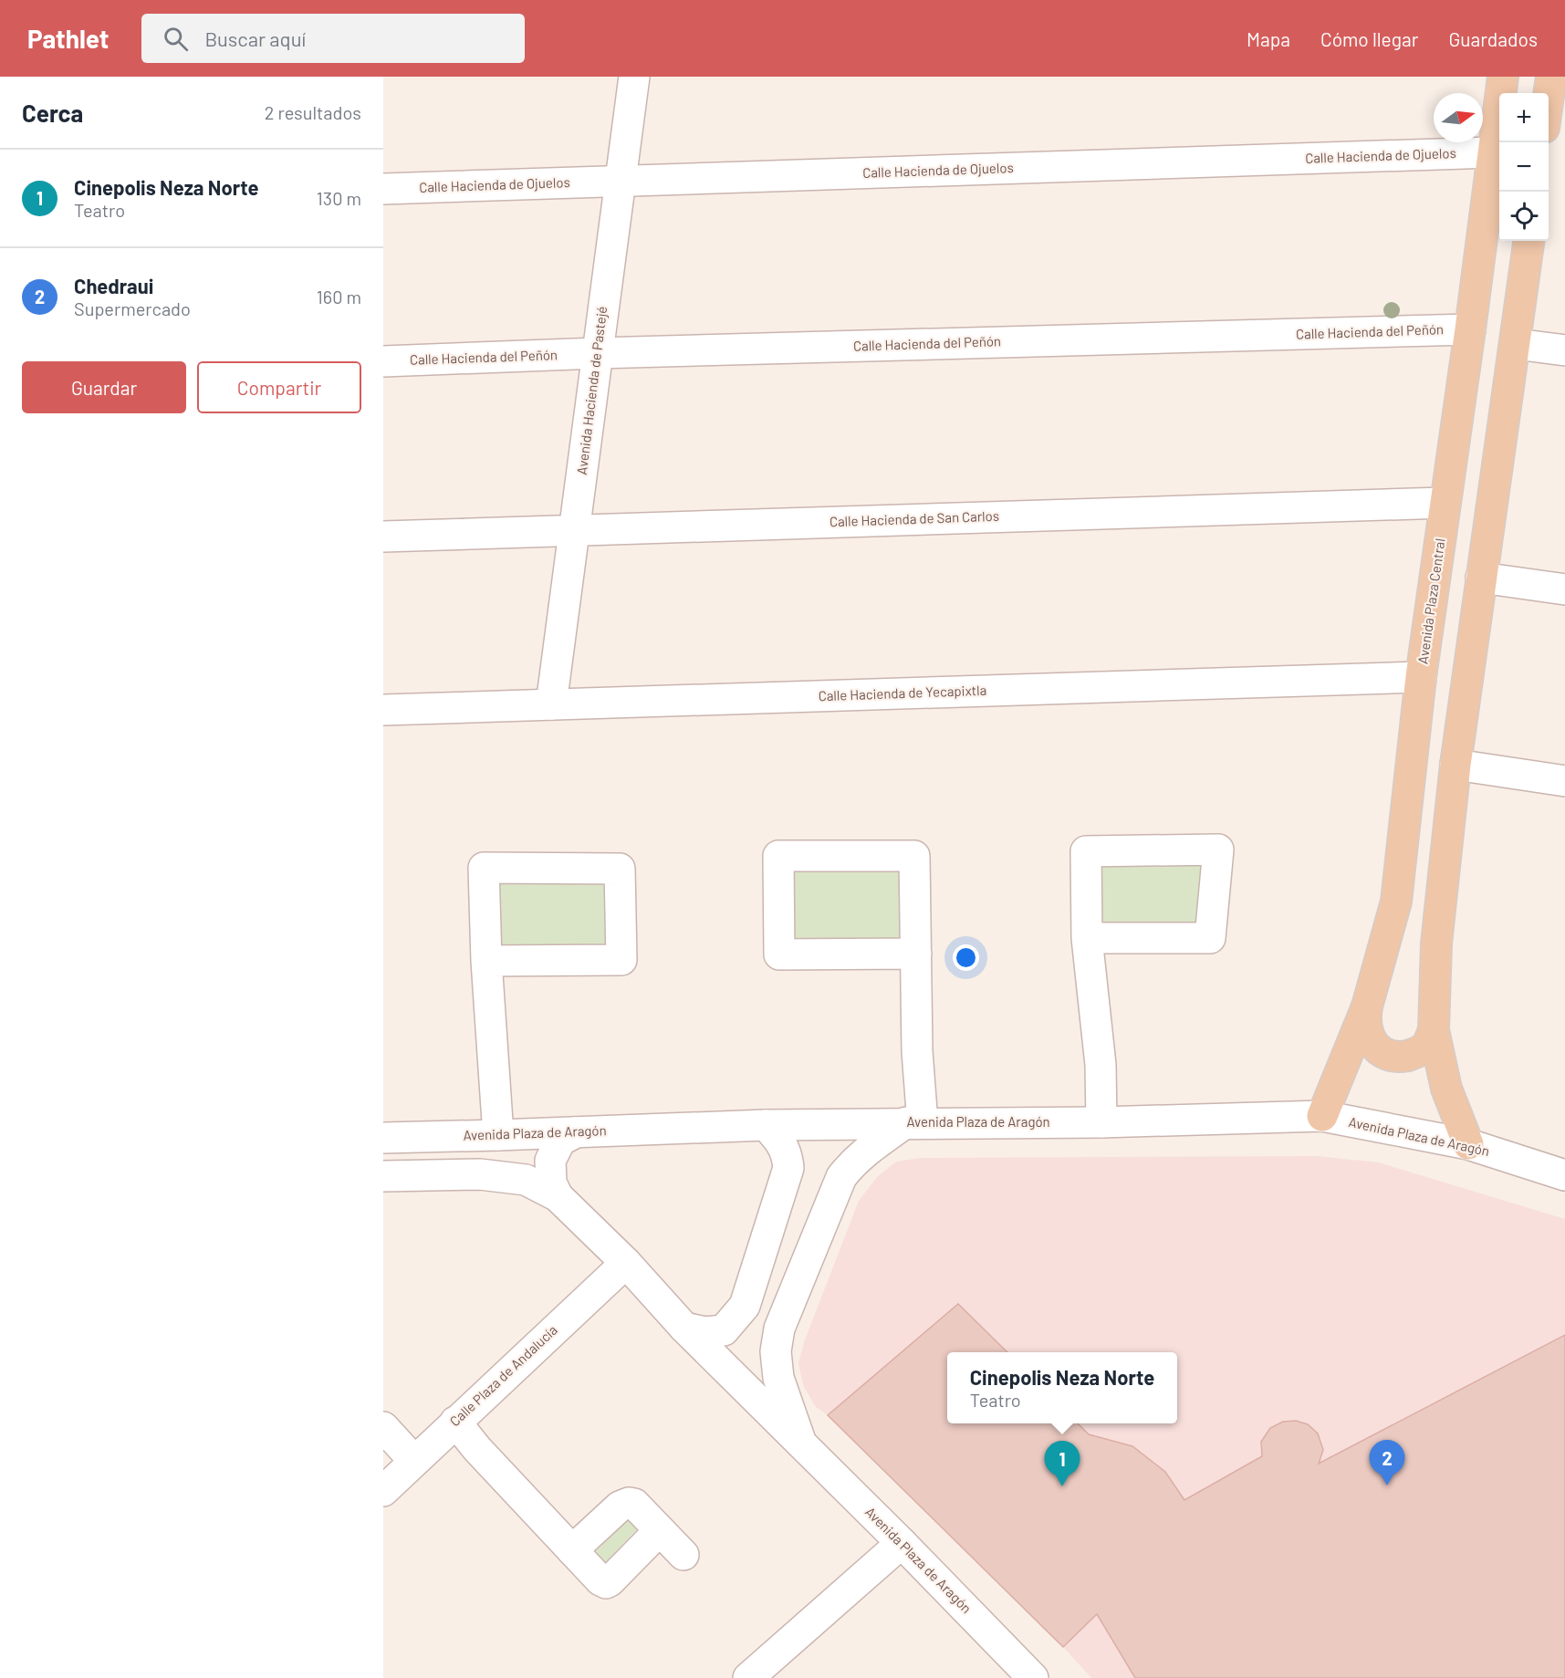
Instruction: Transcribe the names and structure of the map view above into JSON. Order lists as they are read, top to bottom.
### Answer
{
  "streets": {
    "main road": ["Avenida Plaza Central"],
    "street": [
      "Calle Hacienda de Ojuelos",
      "Calle Hacienda del Peñón",
      "Avenida Hacienda de Pastejé",
      "Calle Hacienda de San Carlos",
      "Calle Hacienda de Yecapixtla",
      "Avenida Plaza de Aragón",
      "Calle Plaza de Andalucía"
    ]
  },
  "crossings": [
    ["Calle Hacienda de Ojuelos", "Avenida Hacienda de Pastejé"],
    ["Calle Hacienda de Ojuelos", "Avenida Plaza Central"],
    ["Calle Hacienda del Peñón", "Avenida Hacienda de Pastejé"],
    ["Calle Hacienda del Peñón", "Avenida Plaza Central"],
    ["Avenida Hacienda de Pastejé", "Calle Hacienda de San Carlos"],
    ["Avenida Hacienda de Pastejé", "Calle Hacienda de Yecapixtla"],
    ["Calle Hacienda de San Carlos", "Avenida Plaza Central"],
    ["Avenida Plaza Central", "Calle Hacienda de Yecapixtla"],
    ["Avenida Plaza Central", "Avenida Plaza de Aragón"],
    ["Avenida Plaza de Aragón", "Calle Plaza de Andalucía"]
  ],
  "north": "right",
  "page": {
    "header": "Pathlet",
    "search": "Buscar aquí",
    "nav": ["Mapa", "Cómo llegar", "Guardados"],
    "heading": ["Cerca", "2 resultados"],
    "map_buttons": ["+", "−"],
    "list": [
      {
        "mark": "1",
        "name": "Cinepolis Neza Norte",
        "note": "Teatro",
        "value": "130 m"
      },
      {
        "mark": "2",
        "name": "Chedraui",
        "note": "Supermercado",
        "value": "160 m"
      }
    ],
    "buttons": ["Guardar", "Compartir"],
    "popup": ["Cinepolis Neza Norte", "Teatro"],
    "pins": ["2", "1"]
  }
}
